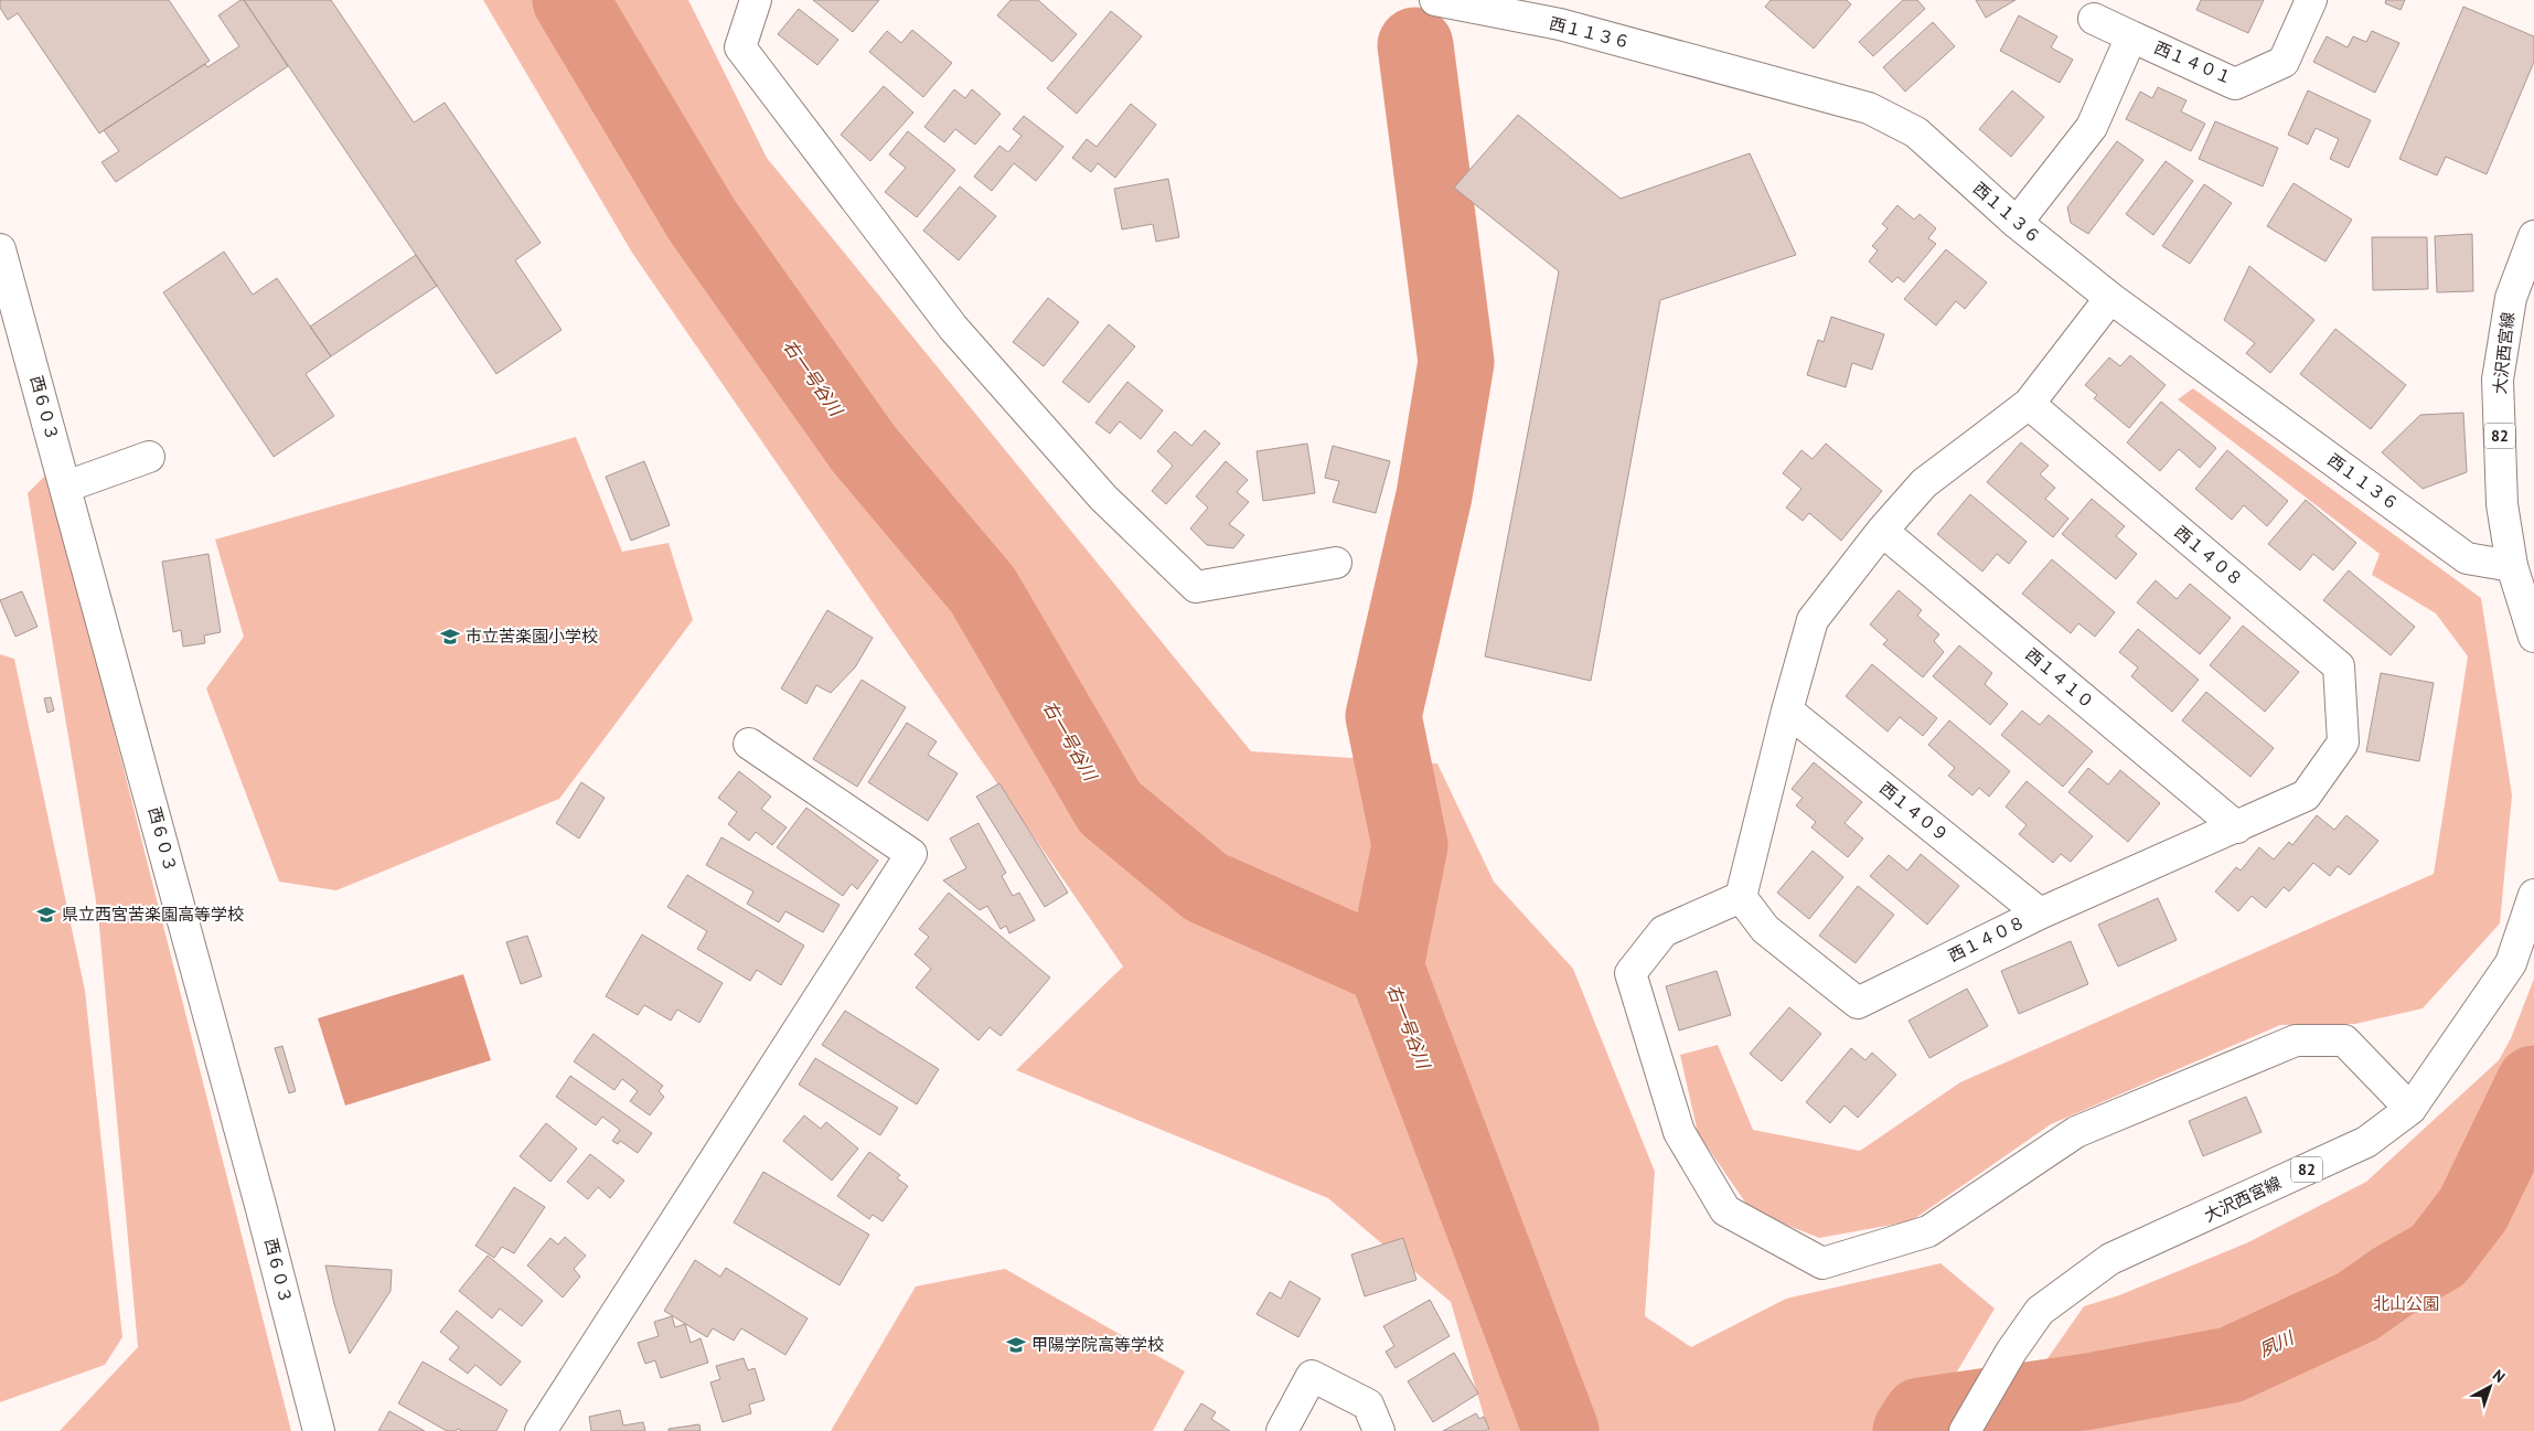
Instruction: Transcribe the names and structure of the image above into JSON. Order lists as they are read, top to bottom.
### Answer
{
  "streets": {
    "street": [
      "西１１３６",
      "西１４０１",
      "大沢西宮線",
      "西６０３",
      "82",
      "西１４０８",
      "西１４１０",
      "西１４０９"
    ]
  },
  "crossings": [
    ["西１１３６", "大沢西宮線"],
    ["西１４０８", "西１４１０"],
    ["西１４０８", "西１４０９"]
  ],
  "water": ["右一号谷川", "夙川"],
  "parks": ["北山公園"],
  "places": {
    "school or university": ["市立苦楽園小学校", "県立西宮苦楽園高等学校", "甲陽学院高等学校"]
  },
  "north": "top right"
}
